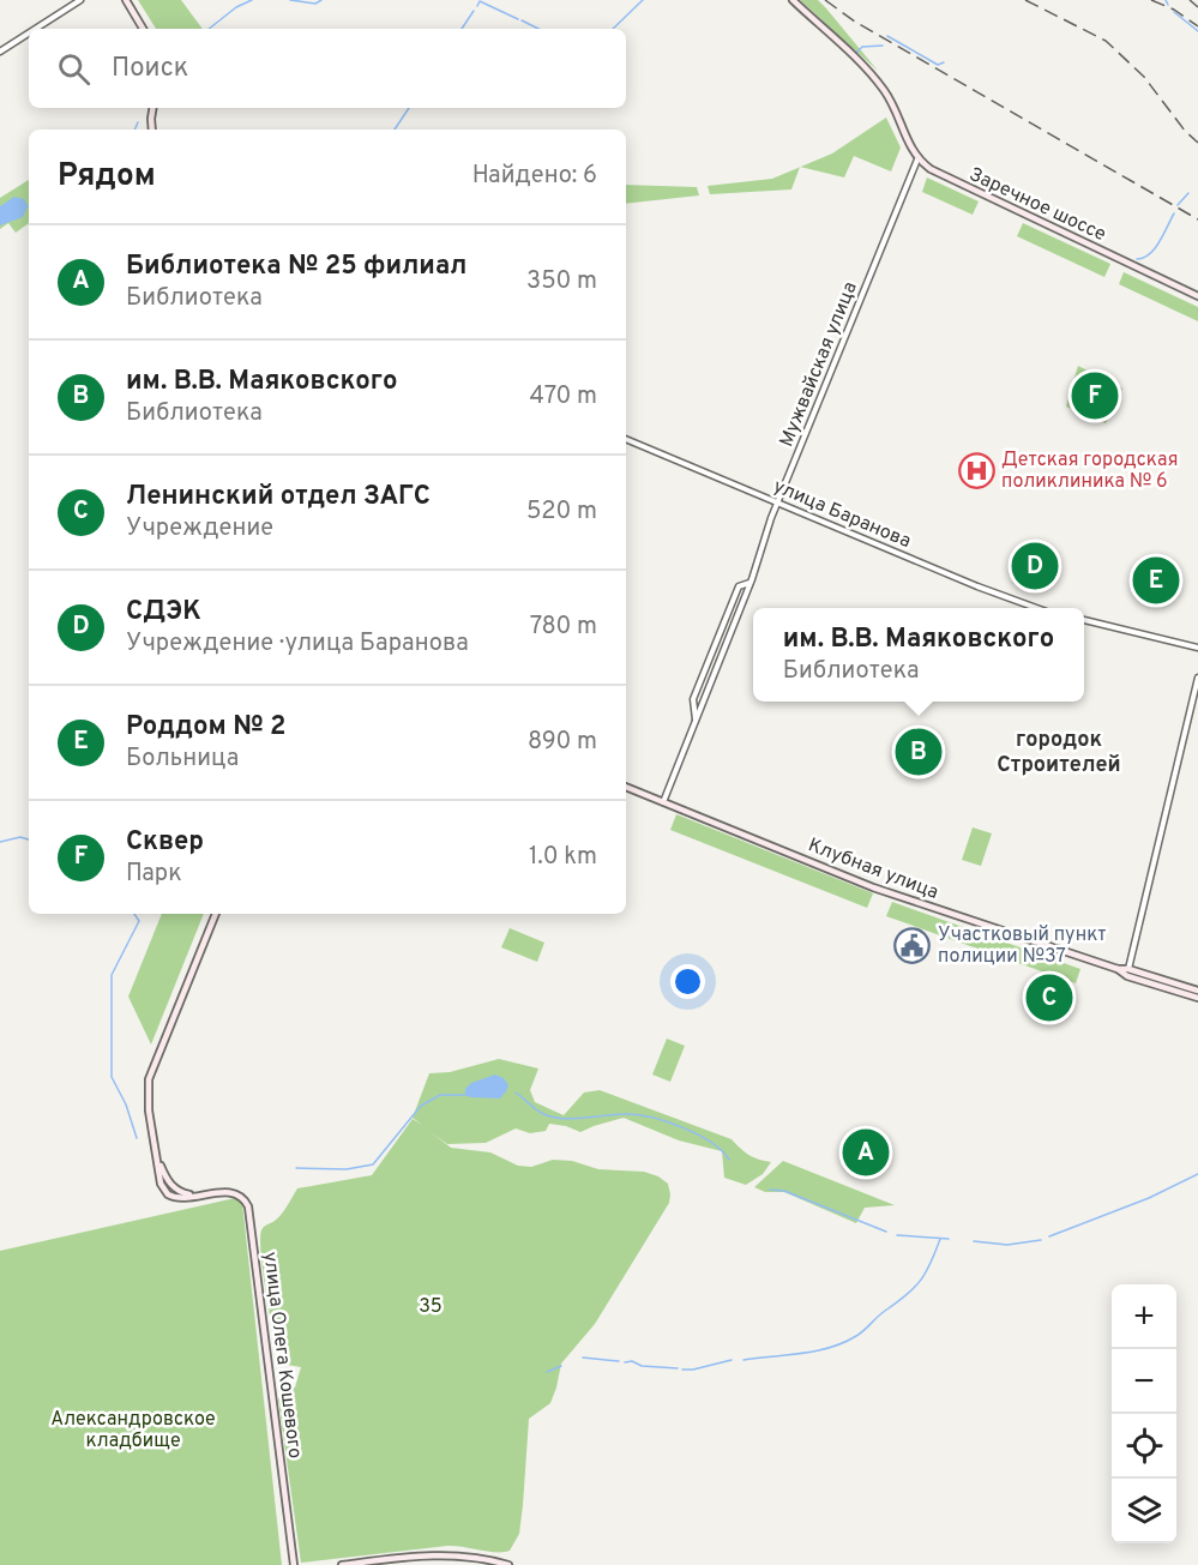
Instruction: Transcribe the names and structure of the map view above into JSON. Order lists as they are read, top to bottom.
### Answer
{
  "streets": {
    "main road": ["Заречное шоссе", "Клубная улица", "улица Олега Кошевого"],
    "street": ["Мужвайская улица", "улица Баранова"]
  },
  "crossings": [
    ["Заречное шоссе", "Мужвайская улица"],
    ["Мужвайская улица", "улица Баранова"],
    ["Мужвайская улица", "Клубная улица"]
  ],
  "districts": ["городок Строителей"],
  "parks": ["35", "Александровское кладбище"],
  "places": {
    "hospital": ["Детская городская поликлиника № 6"],
    "public building": ["Участковый пункт полиции №37"]
  },
  "page": {
    "search": "Поиск",
    "heading": ["Рядом", "Найдено: 6"],
    "list": [
      {
        "mark": "A",
        "name": "Библиотека № 25 филиал",
        "note": "Библиотека",
        "value": "350 m"
      },
      {
        "mark": "B",
        "name": "им. В.В. Маяковского",
        "note": "Библиотека",
        "value": "470 m"
      },
      {
        "mark": "C",
        "name": "Ленинский отдел ЗАГС",
        "note": "Учреждение",
        "value": "520 m"
      },
      {
        "mark": "D",
        "name": "СДЭК",
        "note": "Учреждение · улица Баранова",
        "value": "780 m"
      },
      {
        "mark": "E",
        "name": "Роддом № 2",
        "note": "Больница",
        "value": "890 m"
      },
      {
        "mark": "F",
        "name": "Сквер",
        "note": "Парк",
        "value": "1.0 km"
      }
    ],
    "pins": [
      "F",
      "D",
      "E",
      "B",
      "C",
      "A"
    ],
    "popup": ["им. В.В. Маяковского", "Библиотека"],
    "map_buttons": ["+", "−"]
  }
}
